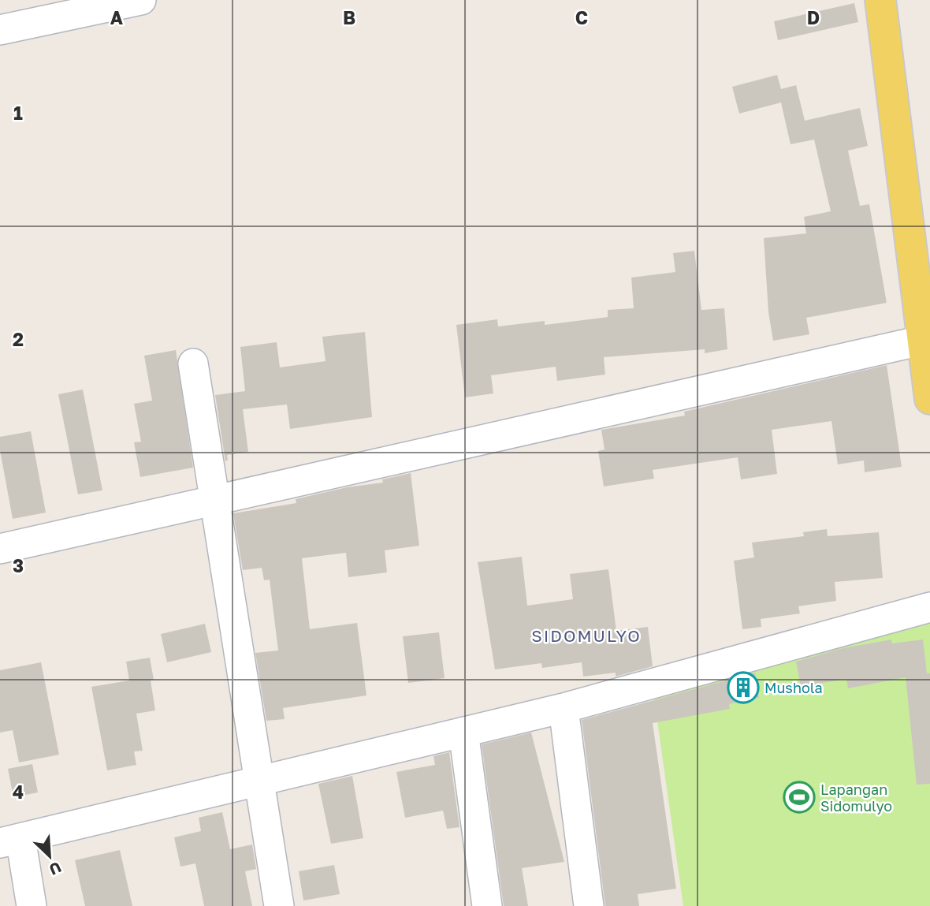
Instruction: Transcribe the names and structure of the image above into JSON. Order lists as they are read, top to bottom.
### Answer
{
  "districts": ["SIDOMULYO"],
  "places": {
    "building": ["Mushola"],
    "sports": ["Lapangan Sidomulyo"]
  },
  "north": "bottom right",
  "grid": {
    "columns": [
      "A",
      "B",
      "C",
      "D"
    ],
    "rows": [
      "1",
      "2",
      "3",
      "4"
    ]
  }
}
